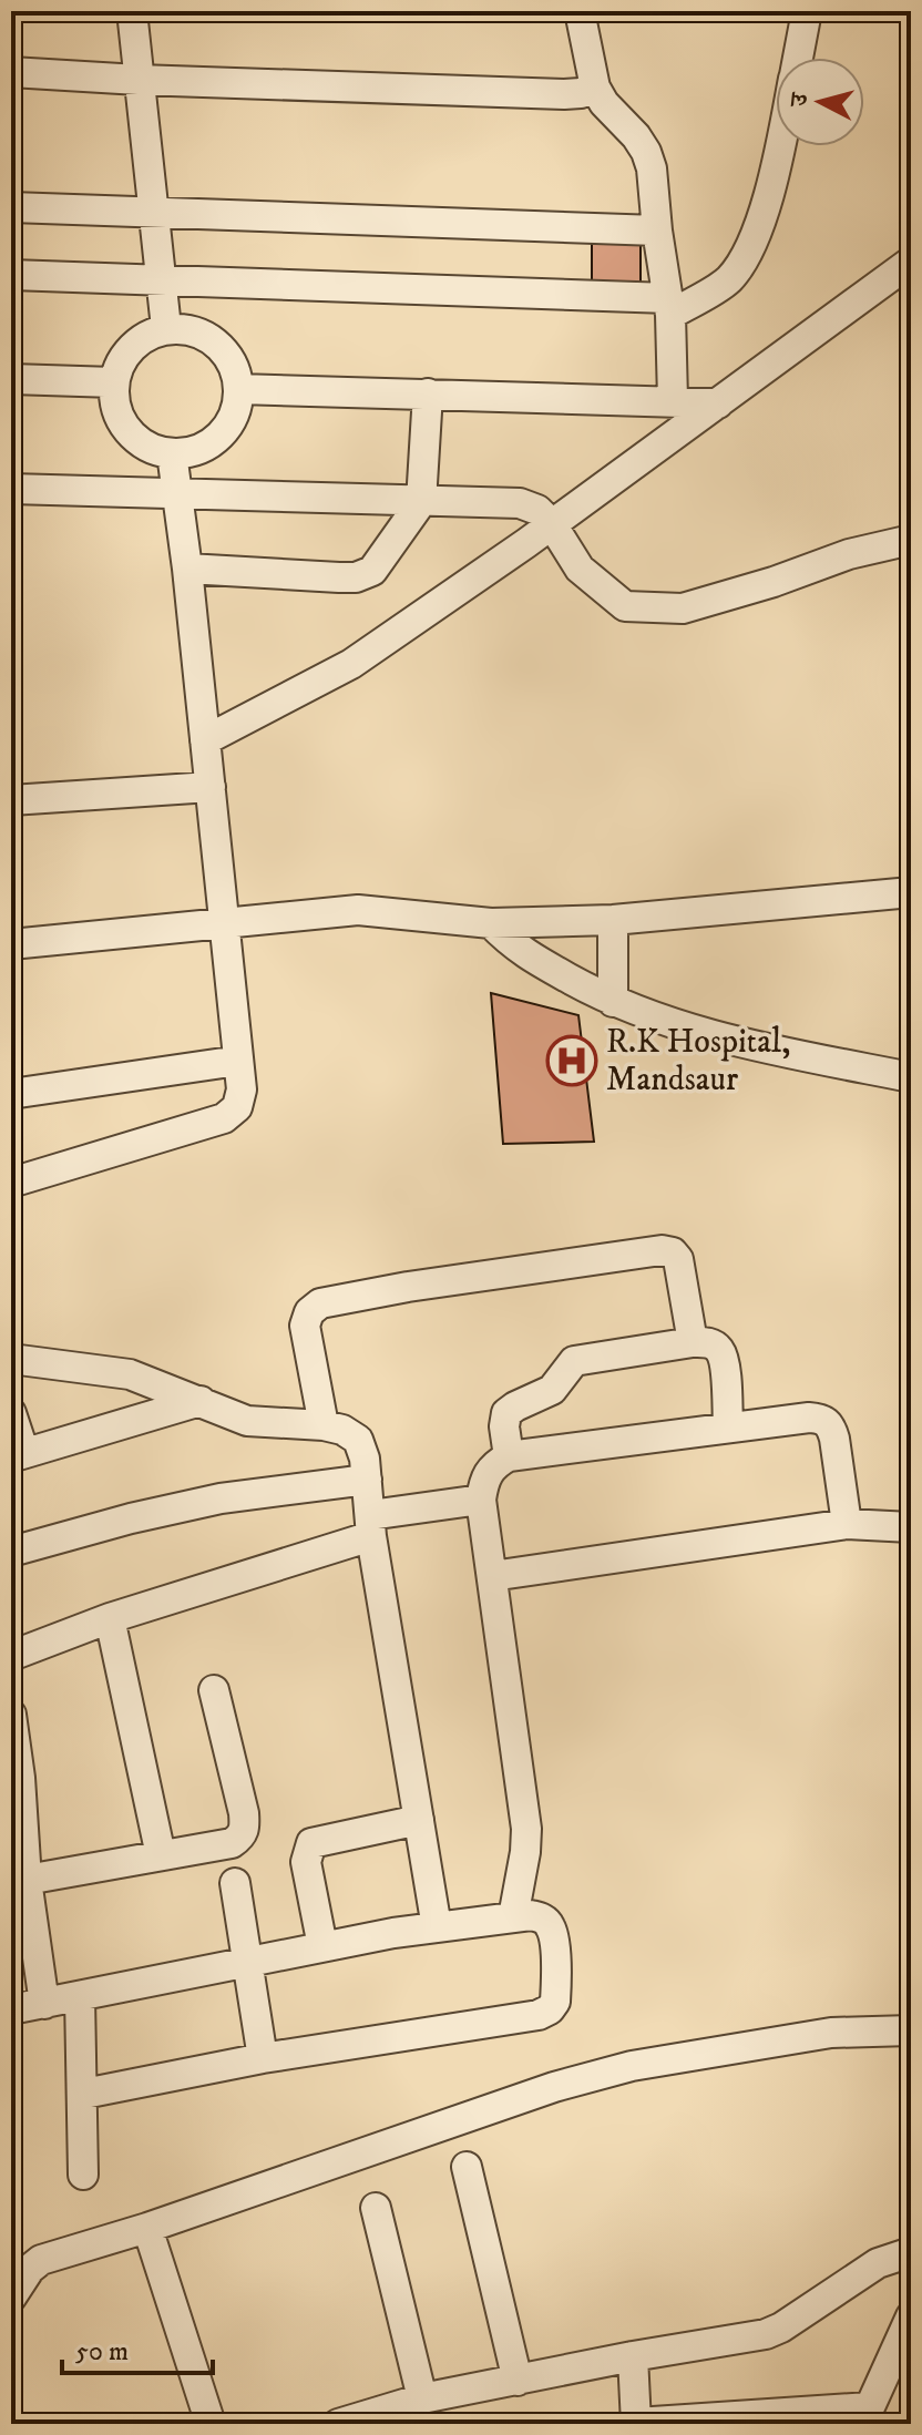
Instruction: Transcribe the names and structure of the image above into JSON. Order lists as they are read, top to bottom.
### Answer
{
  "places": {
    "hospital": ["R.K Hospital, Mandsaur"]
  },
  "scale_bar": "50 m",
  "north": "left"
}
